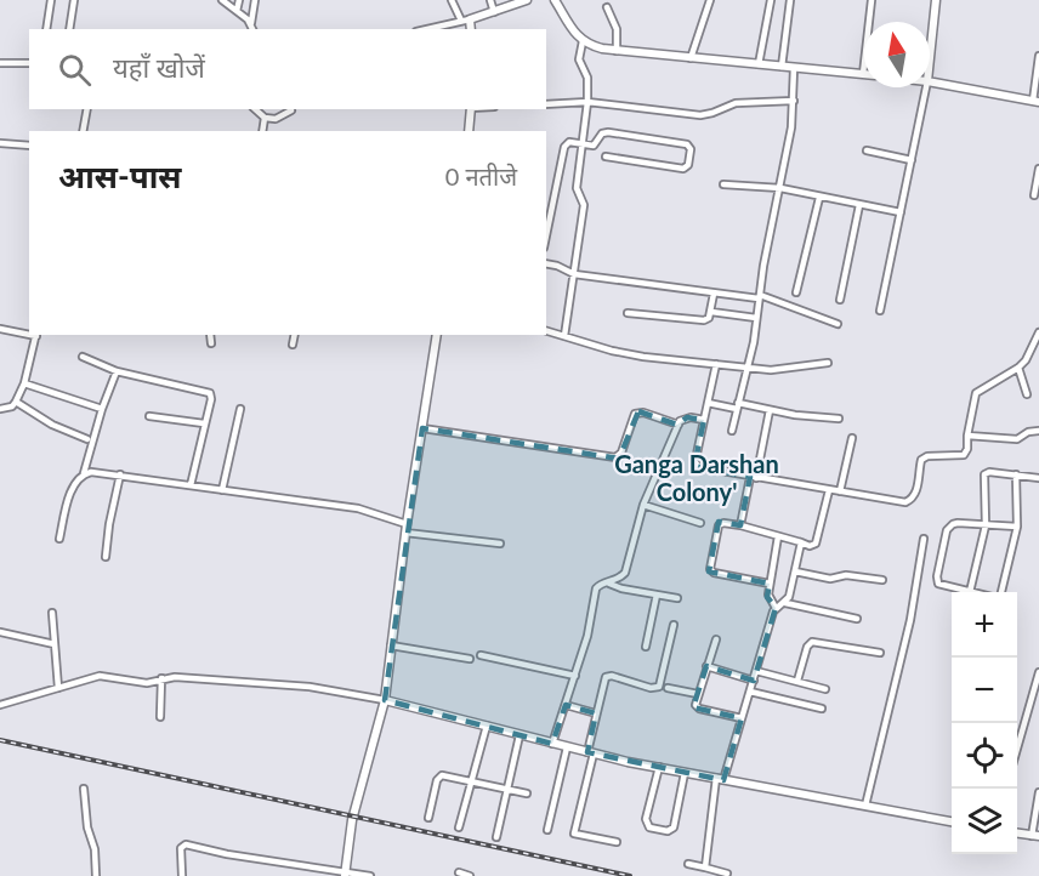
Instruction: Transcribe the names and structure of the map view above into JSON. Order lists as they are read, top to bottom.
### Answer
{
  "districts": ["Ganga Darshan Colony'"],
  "north": "top",
  "page": {
    "search": "यहाँ खोजें",
    "heading": ["आस-पास", "0 नतीजे"],
    "map_buttons": ["+", "−"]
  }
}
